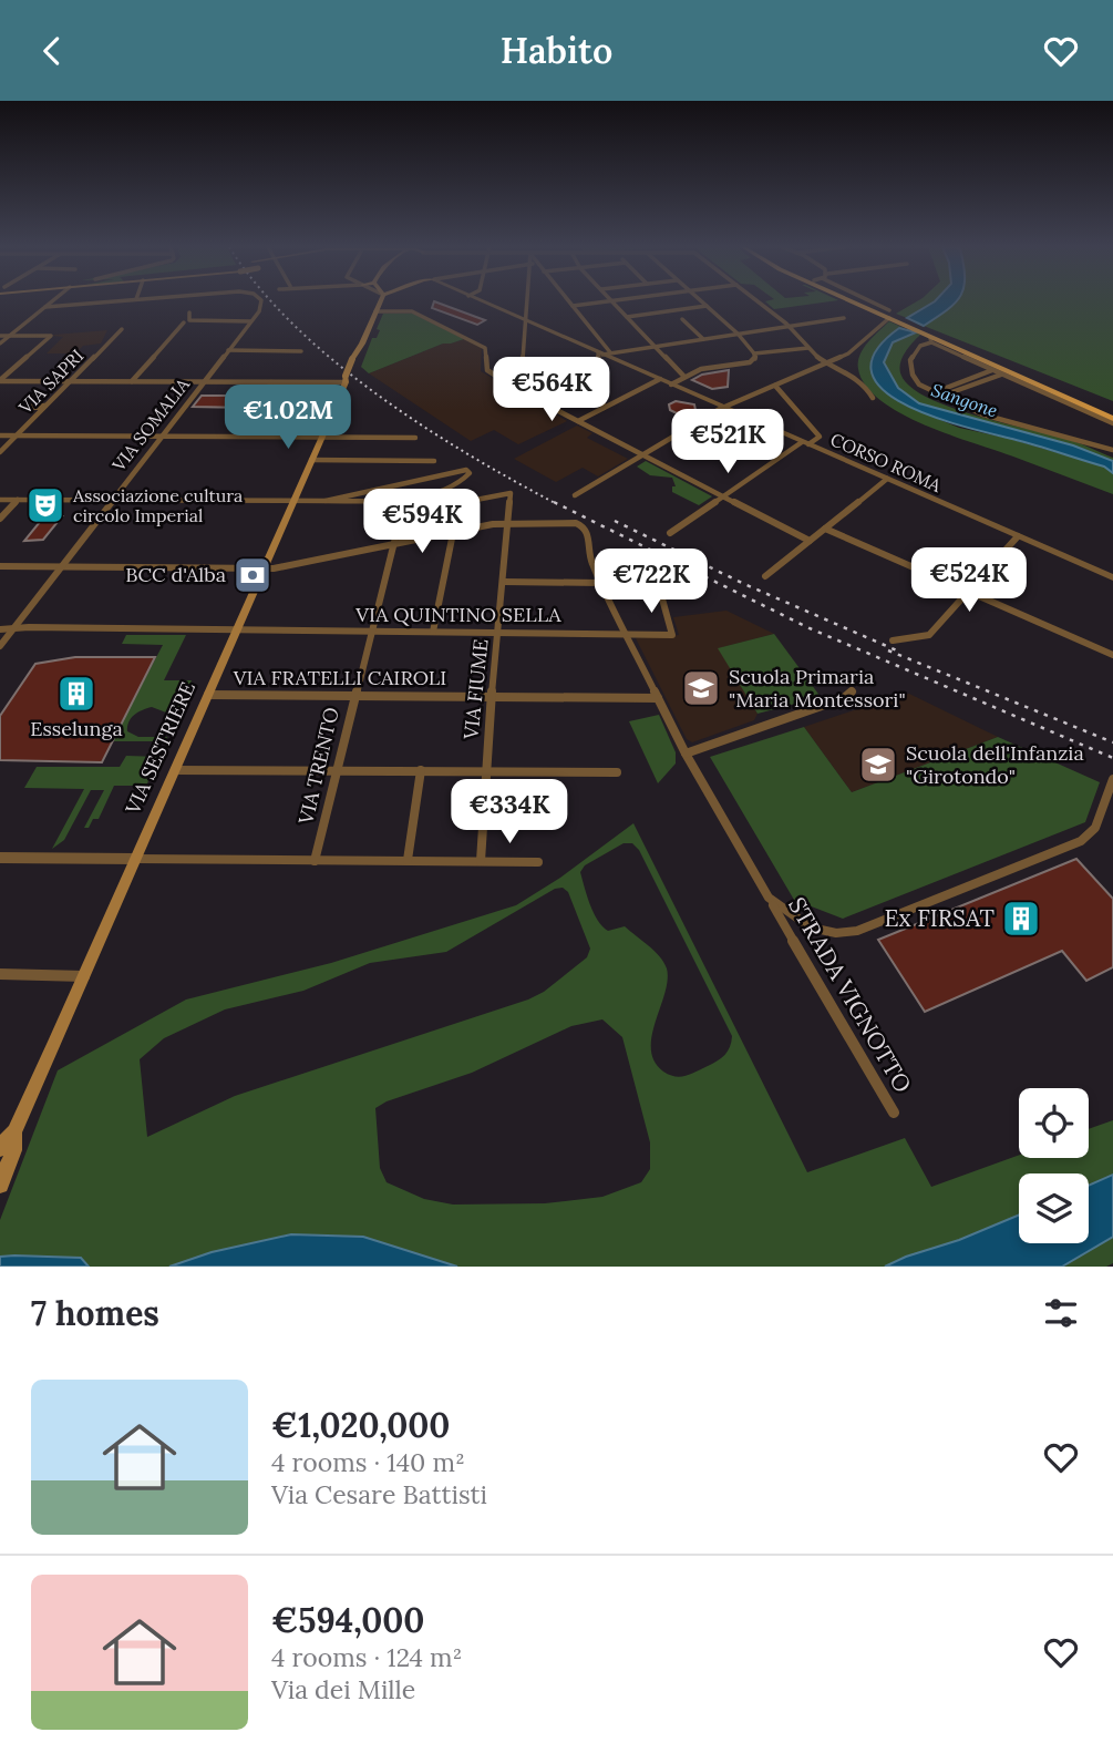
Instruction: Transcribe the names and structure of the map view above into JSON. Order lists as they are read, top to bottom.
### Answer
{
  "streets": {
    "main road": ["VIA SESTRIERE"],
    "street": [
      "VIA SAPRI",
      "VIA SOMALIA",
      "CORSO ROMA",
      "VIA QUINTINO SELLA",
      "VIA FRATELLI CAIROLI",
      "VIA FIUME",
      "VIA TRENTO",
      "STRADA VIGNOTTO"
    ]
  },
  "crossings": [
    ["VIA SOMALIA", "VIA QUINTINO SELLA"],
    ["VIA QUINTINO SELLA", "VIA FIUME"],
    ["VIA QUINTINO SELLA", "VIA SESTRIERE"],
    ["VIA QUINTINO SELLA", "VIA TRENTO"],
    ["VIA QUINTINO SELLA", "STRADA VIGNOTTO"],
    ["VIA FRATELLI CAIROLI", "VIA FIUME"],
    ["VIA FRATELLI CAIROLI", "VIA SESTRIERE"],
    ["VIA FRATELLI CAIROLI", "VIA TRENTO"],
    ["VIA FRATELLI CAIROLI", "STRADA VIGNOTTO"],
    ["VIA FIUME", "VIA TRENTO"],
    ["VIA FIUME", "STRADA VIGNOTTO"]
  ],
  "water": ["Sangone"],
  "places": {
    "theatre": ["Associazione cultura circolo Imperial"],
    "bank": ["BCC d'Alba"],
    "school or university": ["Scuola Primaria \"Maria Montessori\"", "Scuola dell'Infanzia \"Girotondo\""],
    "building": ["Esselunga", "Ex FIRSAT"]
  },
  "page": {
    "header": "Habito",
    "price": [
      "€564K",
      "€1.02M",
      "€521K",
      "€594K",
      "€524K",
      "€722K",
      "€334K"
    ],
    "heading": "7 homes",
    "list": [
      {
        "name": "€1,020,000",
        "note": "4 rooms · 140 m² · Via Cesare Battisti"
      },
      {
        "name": "€594,000",
        "note": "4 rooms · 124 m² · Via dei Mille"
      }
    ]
  }
}
